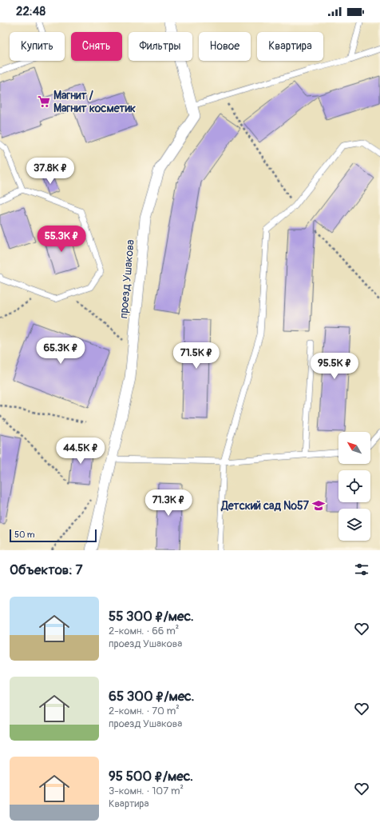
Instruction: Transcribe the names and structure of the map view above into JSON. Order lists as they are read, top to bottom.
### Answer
{
  "streets": {
    "street": ["проезд Ушакова"]
  },
  "places": {
    "supermarket": ["Магнит / Магнит косметик"],
    "school or university": ["Детский сад №57"]
  },
  "scale_bar": "50 m",
  "north": "top left",
  "page": {
    "status": "22:48",
    "chip": [
      "Купить",
      "Снять",
      "Фильтры",
      "Новое",
      "Квартира"
    ],
    "price": [
      "37.8K ₽",
      "55.3K ₽",
      "65.3K ₽",
      "71.5K ₽",
      "95.5K ₽",
      "44.5K ₽",
      "71.3K ₽"
    ],
    "scale": "50 m",
    "heading": "Объектов: 7",
    "list": [
      {
        "name": "55 300 ₽/мес.",
        "note": "2-комн. · 66 m² · проезд Ушакова"
      },
      {
        "name": "65 300 ₽/мес.",
        "note": "2-комн. · 70 m² · проезд Ушакова"
      },
      {
        "name": "95 500 ₽/мес.",
        "note": "3-комн. · 107 m² · Квартира"
      }
    ]
  }
}
